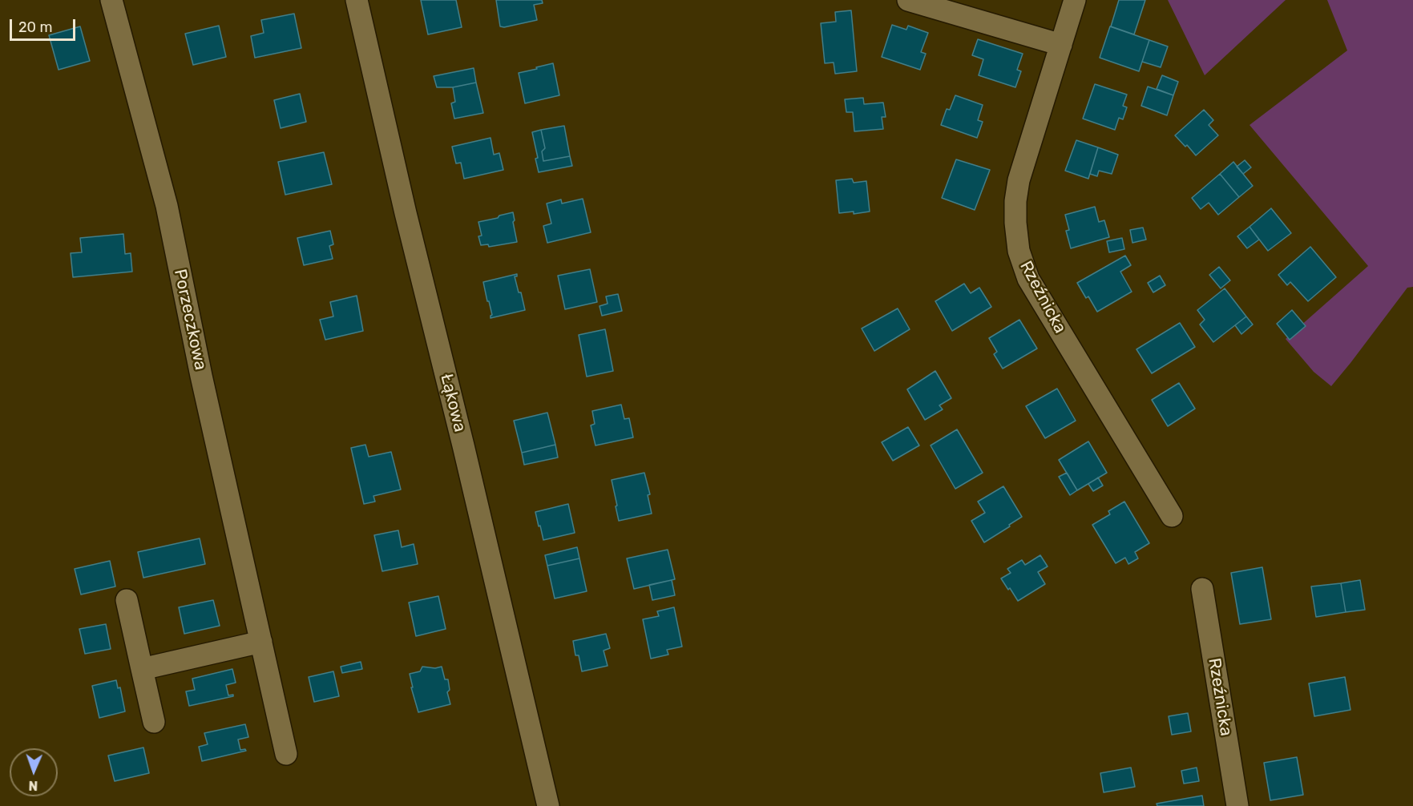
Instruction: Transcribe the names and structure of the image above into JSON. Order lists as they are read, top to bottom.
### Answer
{
  "streets": {
    "street": ["Rzeźnicka", "Porzeczkowa", "Łąkowa"]
  },
  "scale_bar": "20 m",
  "north": "bottom"
}
